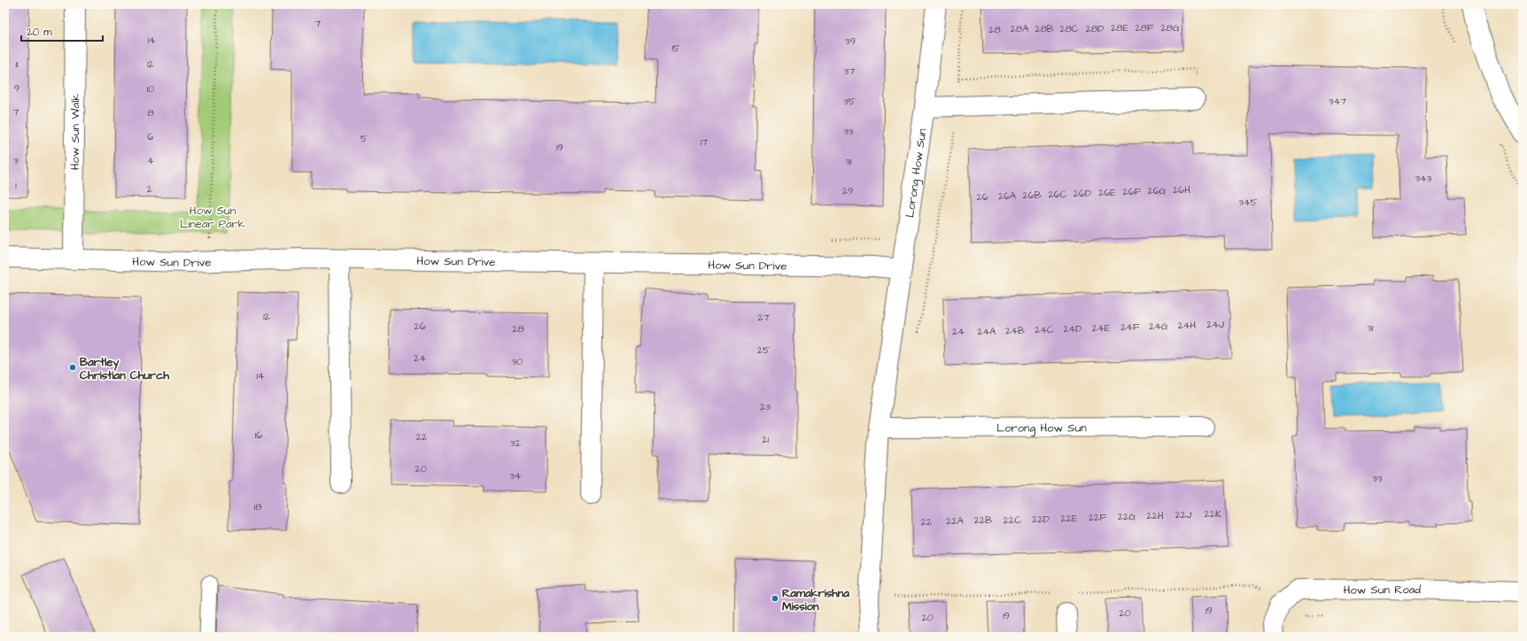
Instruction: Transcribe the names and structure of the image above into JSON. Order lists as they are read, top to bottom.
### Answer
{
  "streets": {
    "street": [
      "How Sun Walk",
      "Lorong How Sun",
      "How Sun Drive",
      "How Sun Road"
    ]
  },
  "crossings": [
    ["How Sun Walk", "How Sun Drive"],
    ["Lorong How Sun", "How Sun Drive"]
  ],
  "parks": ["How Sun Linear Park"],
  "places": ["Bartley Christian Church", "Ramakrishna Mission"],
  "house_numbers": [
    "7",
    "28E",
    "28F",
    "28G",
    "28A",
    "28B",
    "28C",
    "28D",
    "28",
    "14",
    "39",
    "15",
    "11",
    "12",
    "37",
    "9",
    "10",
    "35",
    "347",
    "7",
    "8",
    "33",
    "6",
    "5",
    "17",
    "19",
    "3",
    "4",
    "31",
    "343",
    "1",
    "2",
    "26H",
    "29",
    "26G",
    "26F",
    "26E",
    "26D",
    "26C",
    "26B",
    "26A",
    "26",
    "345",
    "12",
    "27",
    "24J",
    "24H",
    "26",
    "24G",
    "24F",
    "24E",
    "31",
    "28",
    "24D",
    "24C",
    "24B",
    "24",
    "24A",
    "25",
    "24",
    "30",
    "14",
    "23",
    "16",
    "22",
    "21",
    "32",
    "20",
    "34",
    "33",
    "18",
    "22K",
    "22J",
    "22H",
    "22G",
    "22F",
    "22E",
    "22D",
    "22B",
    "22C",
    "22A",
    "22",
    "19",
    "20",
    "19",
    "20"
  ],
  "scale_bar": "20 m"
}
